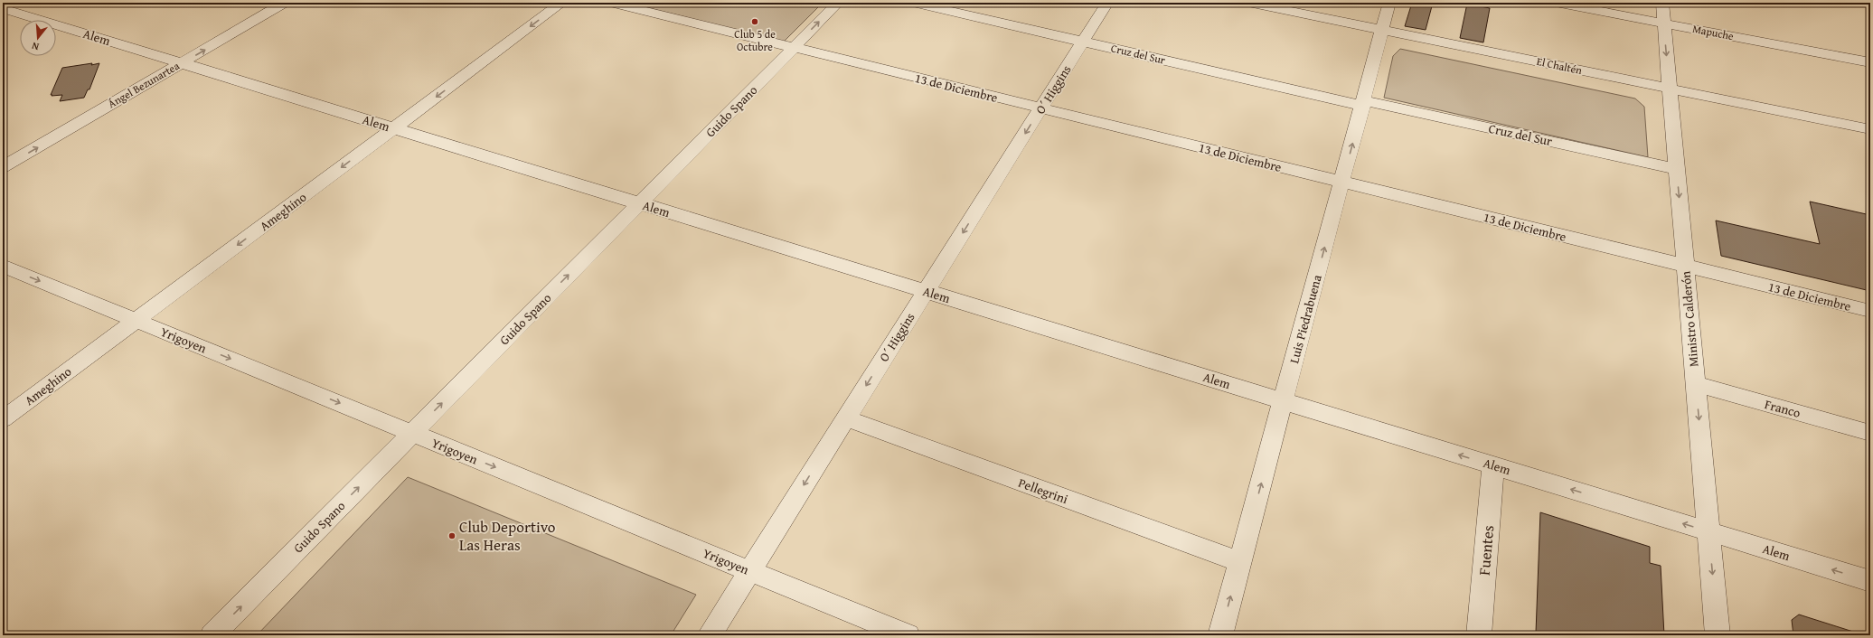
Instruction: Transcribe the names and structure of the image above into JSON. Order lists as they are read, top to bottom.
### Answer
{
  "streets": {
    "street": [
      "Mapuche",
      "Alem",
      "Cruz del Sur",
      "El Chaltén",
      "Ángel Bezunartea",
      "13 de Diciembre",
      "O´ Higgins",
      "Guido Spano",
      "Ameghino",
      "Luis Piedrabuena",
      "Ministro Calderón",
      "Yrigoyen",
      "Franco",
      "Pellegrini",
      "Fuentes"
    ]
  },
  "crossings": [
    ["Mapuche", "Ministro Calderón"],
    ["Alem", "Ángel Bezunartea"],
    ["Alem", "O´ Higgins"],
    ["Alem", "Guido Spano"],
    ["Alem", "Ameghino"],
    ["Alem", "Luis Piedrabuena"],
    ["Alem", "Ministro Calderón"],
    ["Alem", "Fuentes"],
    ["Cruz del Sur", "O´ Higgins"],
    ["Cruz del Sur", "Luis Piedrabuena"],
    ["Cruz del Sur", "Ministro Calderón"],
    ["El Chaltén", "Luis Piedrabuena"],
    ["El Chaltén", "Ministro Calderón"],
    ["13 de Diciembre", "O´ Higgins"],
    ["13 de Diciembre", "Guido Spano"],
    ["13 de Diciembre", "Luis Piedrabuena"],
    ["13 de Diciembre", "Ministro Calderón"],
    ["O´ Higgins", "Yrigoyen"],
    ["O´ Higgins", "Pellegrini"],
    ["Guido Spano", "Yrigoyen"],
    ["Ameghino", "Yrigoyen"],
    ["Luis Piedrabuena", "Pellegrini"],
    ["Ministro Calderón", "Franco"]
  ],
  "one_way": [
    "Ángel Bezunartea",
    "O´ Higgins",
    "Guido Spano",
    "Ameghino",
    "Luis Piedrabuena",
    "Ministro Calderón",
    "Yrigoyen"
  ],
  "places": ["Club 5 de Octubre", "Club Deportivo Las Heras"],
  "north": "bottom"
}
